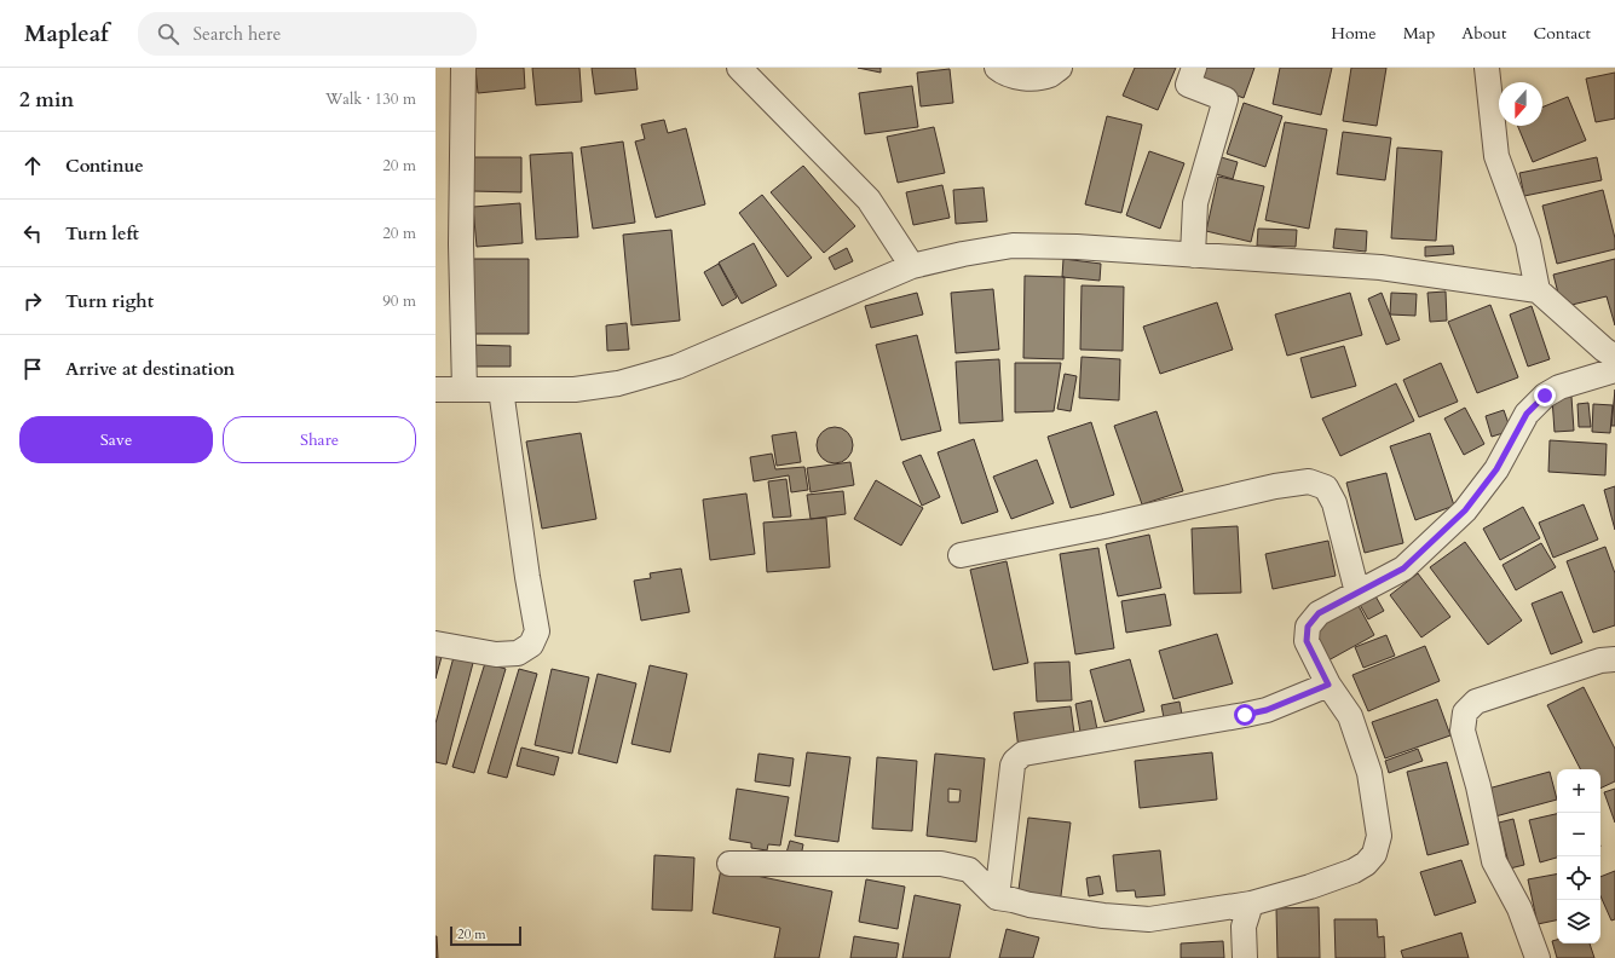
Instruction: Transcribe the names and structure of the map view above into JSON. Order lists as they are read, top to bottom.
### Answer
{
  "scale_bar": "20 m",
  "north": "bottom",
  "page": {
    "header": "Mapleaf",
    "search": "Search here",
    "nav": [
      "Home",
      "Map",
      "About",
      "Contact"
    ],
    "heading": ["2 min", "Walk · 130 m"],
    "list": [
      ["Continue", "20 m"],
      ["Turn left", "20 m"],
      ["Turn right", "90 m"],
      "Arrive at destination"
    ],
    "buttons": ["Save", "Share"],
    "map_buttons": ["+", "−"],
    "scale": "20 m"
  }
}
